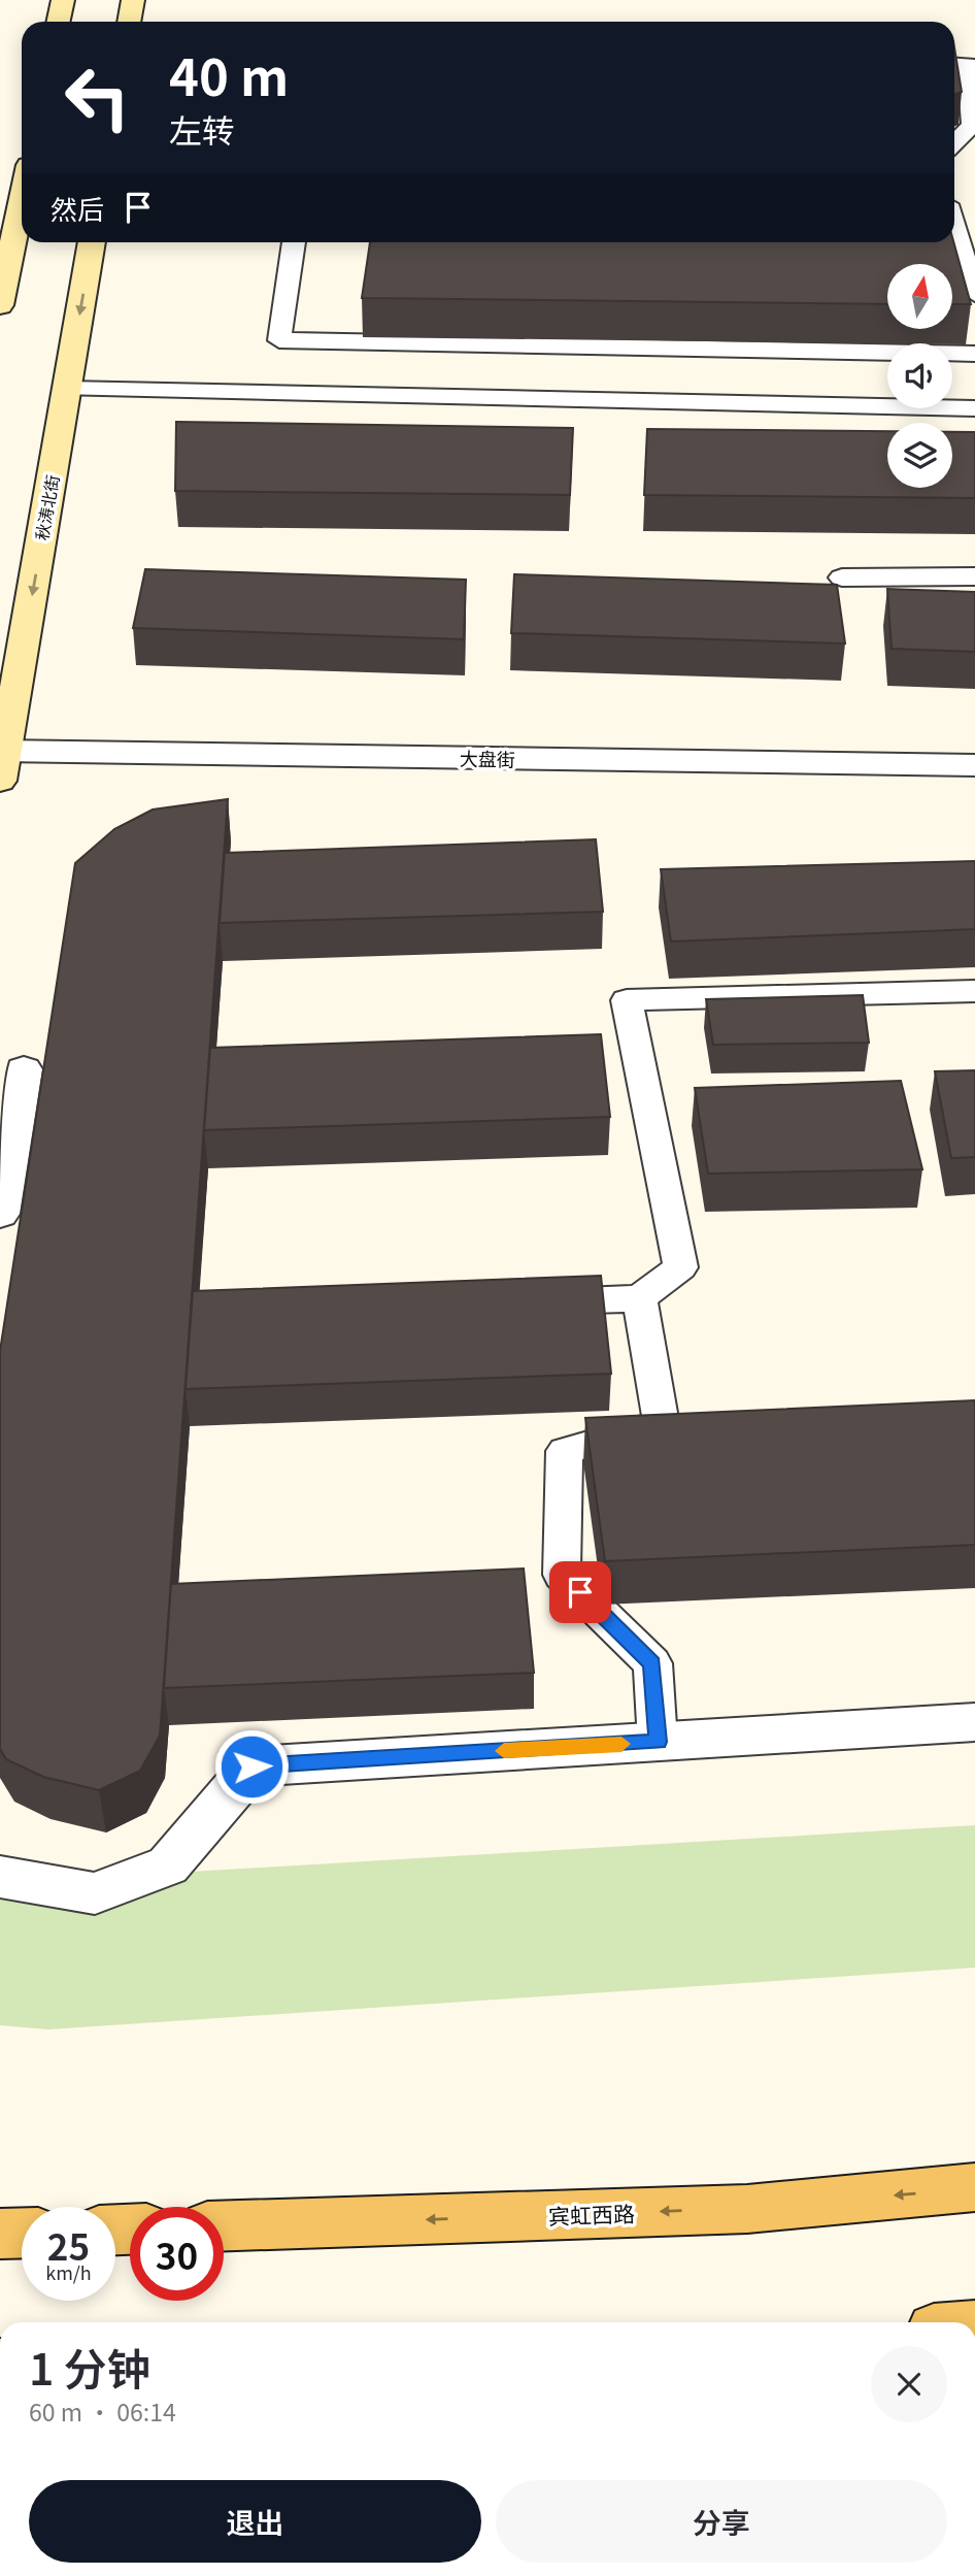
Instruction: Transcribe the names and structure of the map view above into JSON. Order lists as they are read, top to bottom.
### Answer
{
  "streets": {
    "main road": ["秋涛北街", "宾虹西路"],
    "street": ["大盘街"]
  },
  "crossings": [
    ["秋涛北街", "大盘街"]
  ],
  "one_way": ["秋涛北街", "宾虹西路"],
  "north": "top",
  "page": {
    "turn": ["40 m", "左转"],
    "then": "然后",
    "speed": "25 km/h",
    "limit": "30",
    "heading": ["1 分钟", "60 m · 06:14"],
    "buttons": ["退出", "分享"]
  }
}
